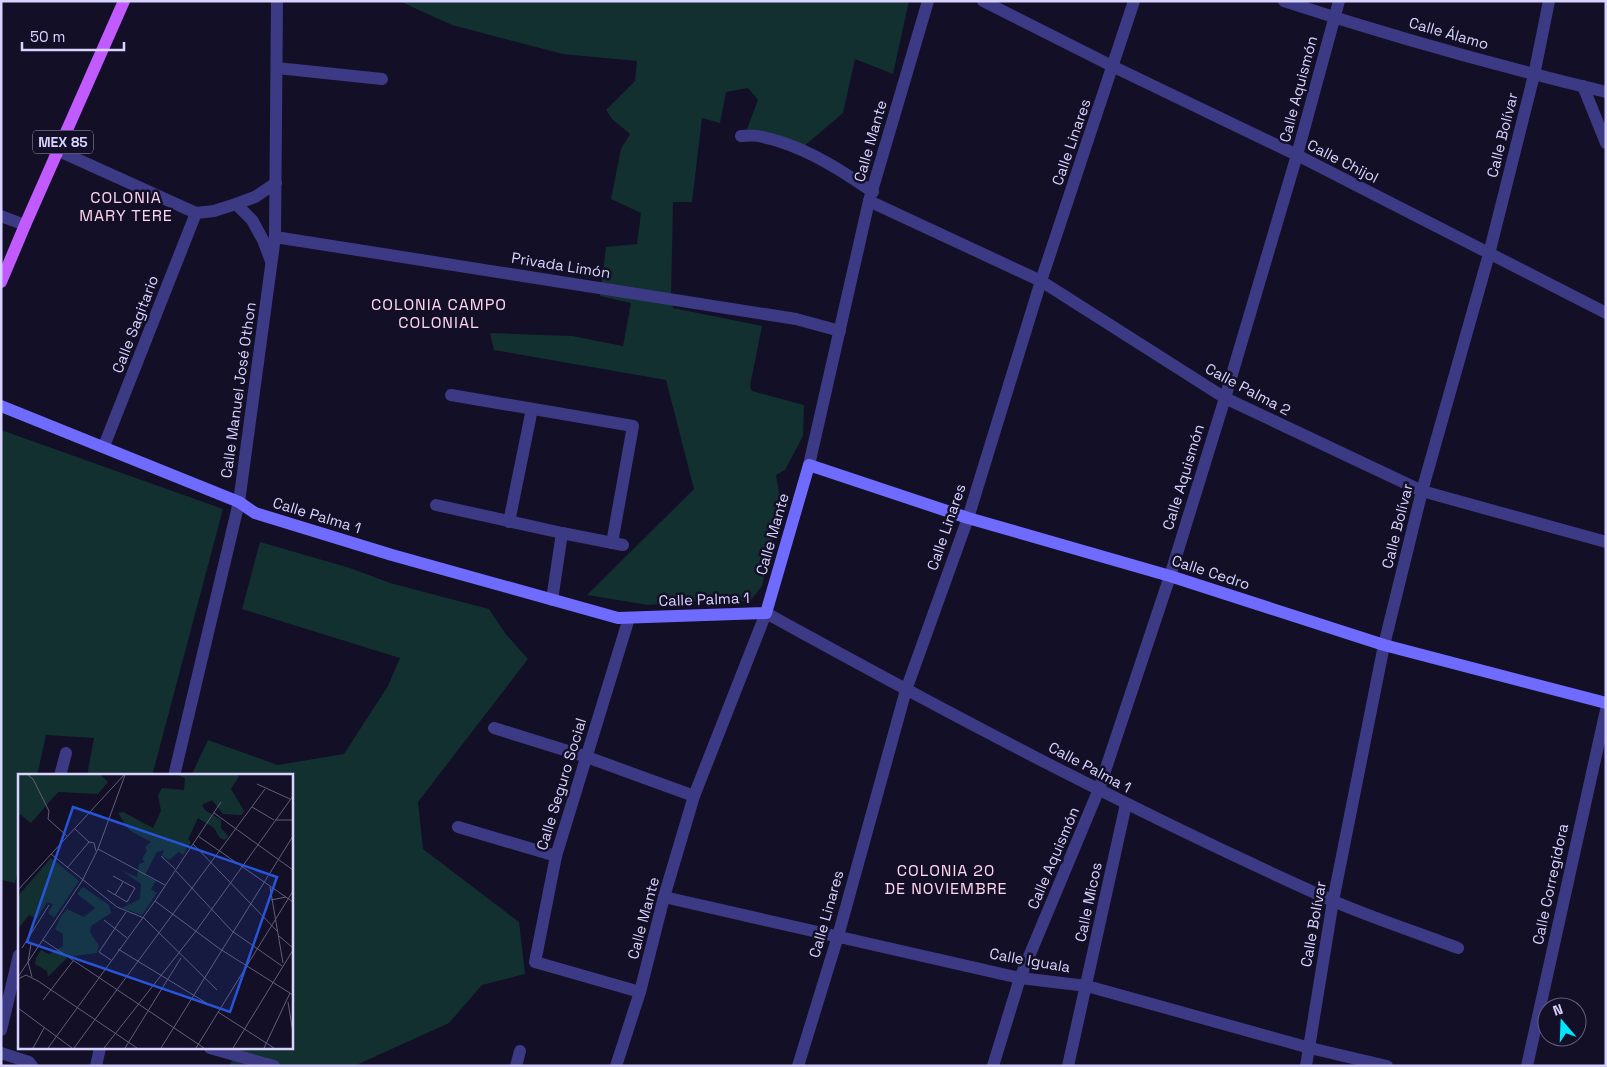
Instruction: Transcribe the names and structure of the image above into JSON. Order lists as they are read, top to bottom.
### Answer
{
  "streets": {
    "main road": ["MEX 85"],
    "street": [
      "Calle Álamo",
      "Calle Aquismón",
      "Calle Bolívar",
      "Calle Mante",
      "Calle Linares",
      "Calle Chijol",
      "Privada Limón",
      "Calle Sagitario",
      "Calle Palma 2",
      "Calle Manuel José Othon",
      "Calle Palma 1",
      "Calle Cedro",
      "Calle Seguro Social",
      "Calle Corregidora",
      "Calle Micos",
      "Calle Iguala"
    ]
  },
  "crossings": [
    ["Calle Álamo", "Calle Aquismón"],
    ["Calle Álamo", "Calle Bolívar"],
    ["Calle Aquismón", "Calle Chijol"],
    ["Calle Aquismón", "Calle Palma 2"],
    ["Calle Aquismón", "Calle Palma 1"],
    ["Calle Aquismón", "Calle Cedro"],
    ["Calle Aquismón", "Calle Iguala"],
    ["Calle Bolívar", "Calle Chijol"],
    ["Calle Bolívar", "Calle Palma 2"],
    ["Calle Bolívar", "Calle Palma 1"],
    ["Calle Bolívar", "Calle Cedro"],
    ["Calle Bolívar", "Calle Iguala"],
    ["Calle Mante", "Privada Limón"],
    ["Calle Mante", "Calle Palma 2"],
    ["Calle Mante", "Calle Palma 1"],
    ["Calle Mante", "Calle Cedro"],
    ["Calle Mante", "Calle Seguro Social"],
    ["Calle Mante", "Calle Iguala"],
    ["Calle Linares", "Calle Chijol"],
    ["Calle Linares", "Calle Palma 2"],
    ["Calle Linares", "Calle Palma 1"],
    ["Calle Linares", "Calle Cedro"],
    ["Calle Linares", "Calle Iguala"],
    ["Privada Limón", "Calle Manuel José Othon"],
    ["Calle Sagitario", "Calle Palma 1"],
    ["Calle Manuel José Othon", "Calle Palma 1"],
    ["Calle Palma 1", "Calle Seguro Social"],
    ["Calle Palma 1", "Calle Micos"],
    ["Calle Micos", "Calle Iguala"]
  ],
  "districts": ["COLONIA MARY TERE", "COLONIA CAMPO COLONIAL", "COLONIA 20 DE NOVIEMBRE"],
  "scale_bar": "50 m",
  "north": "top"
}
